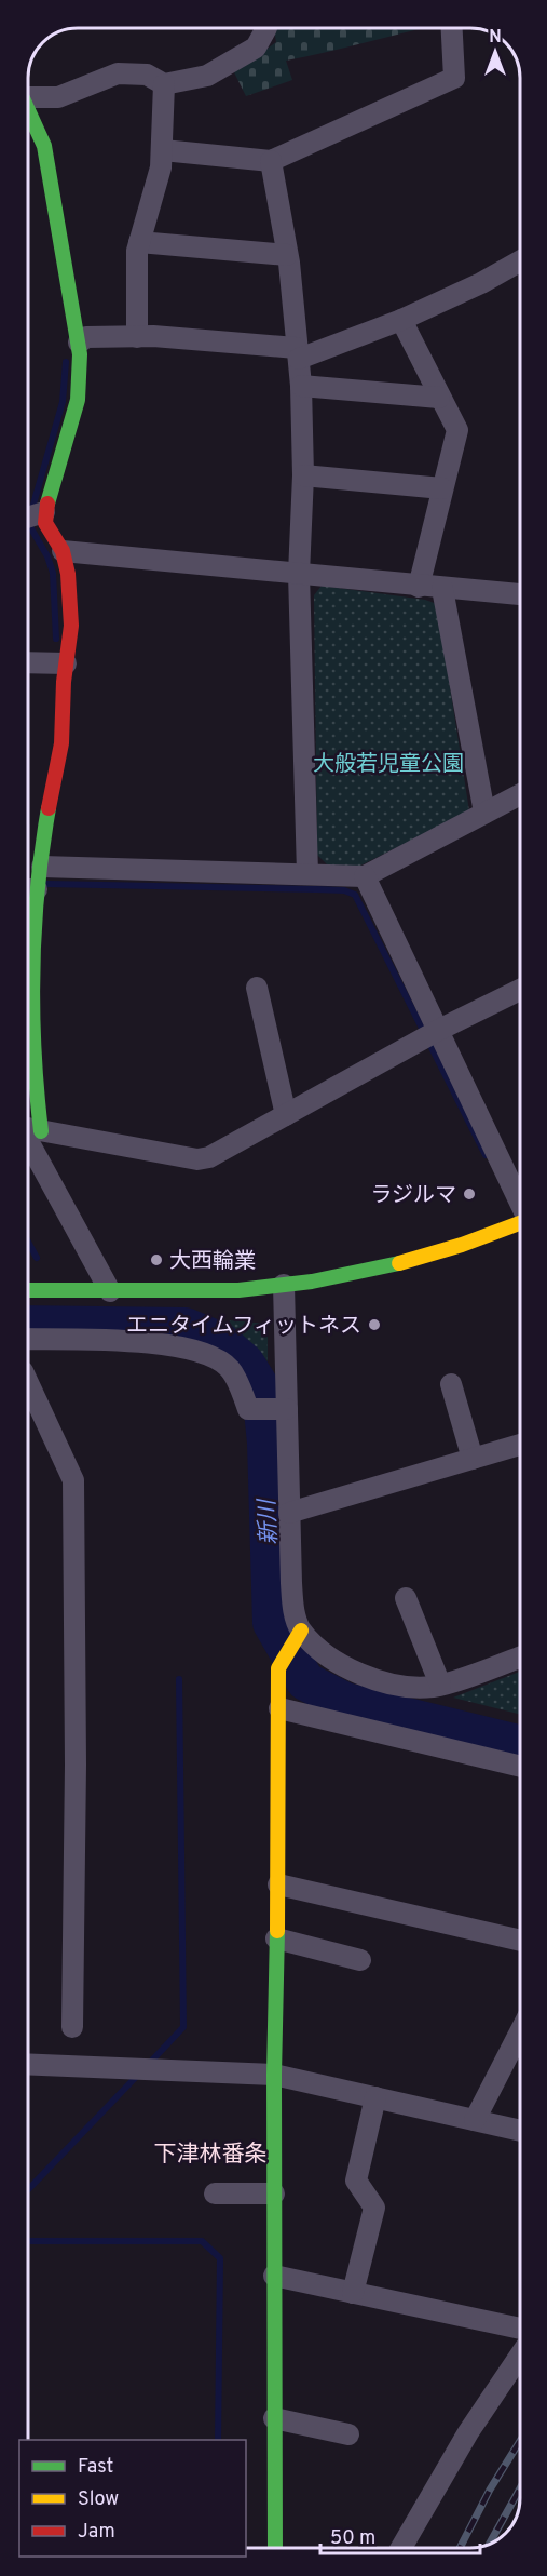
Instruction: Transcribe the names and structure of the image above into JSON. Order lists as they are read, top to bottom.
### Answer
{
  "districts": ["下津林番条"],
  "water": ["新川"],
  "parks": ["大般若児童公園"],
  "places": ["ラジルマ", "大西輪業", "エニタイムフィットネス"],
  "legend": ["Fast", "Slow", "Jam"],
  "scale_bar": "50 m",
  "north": "top"
}
